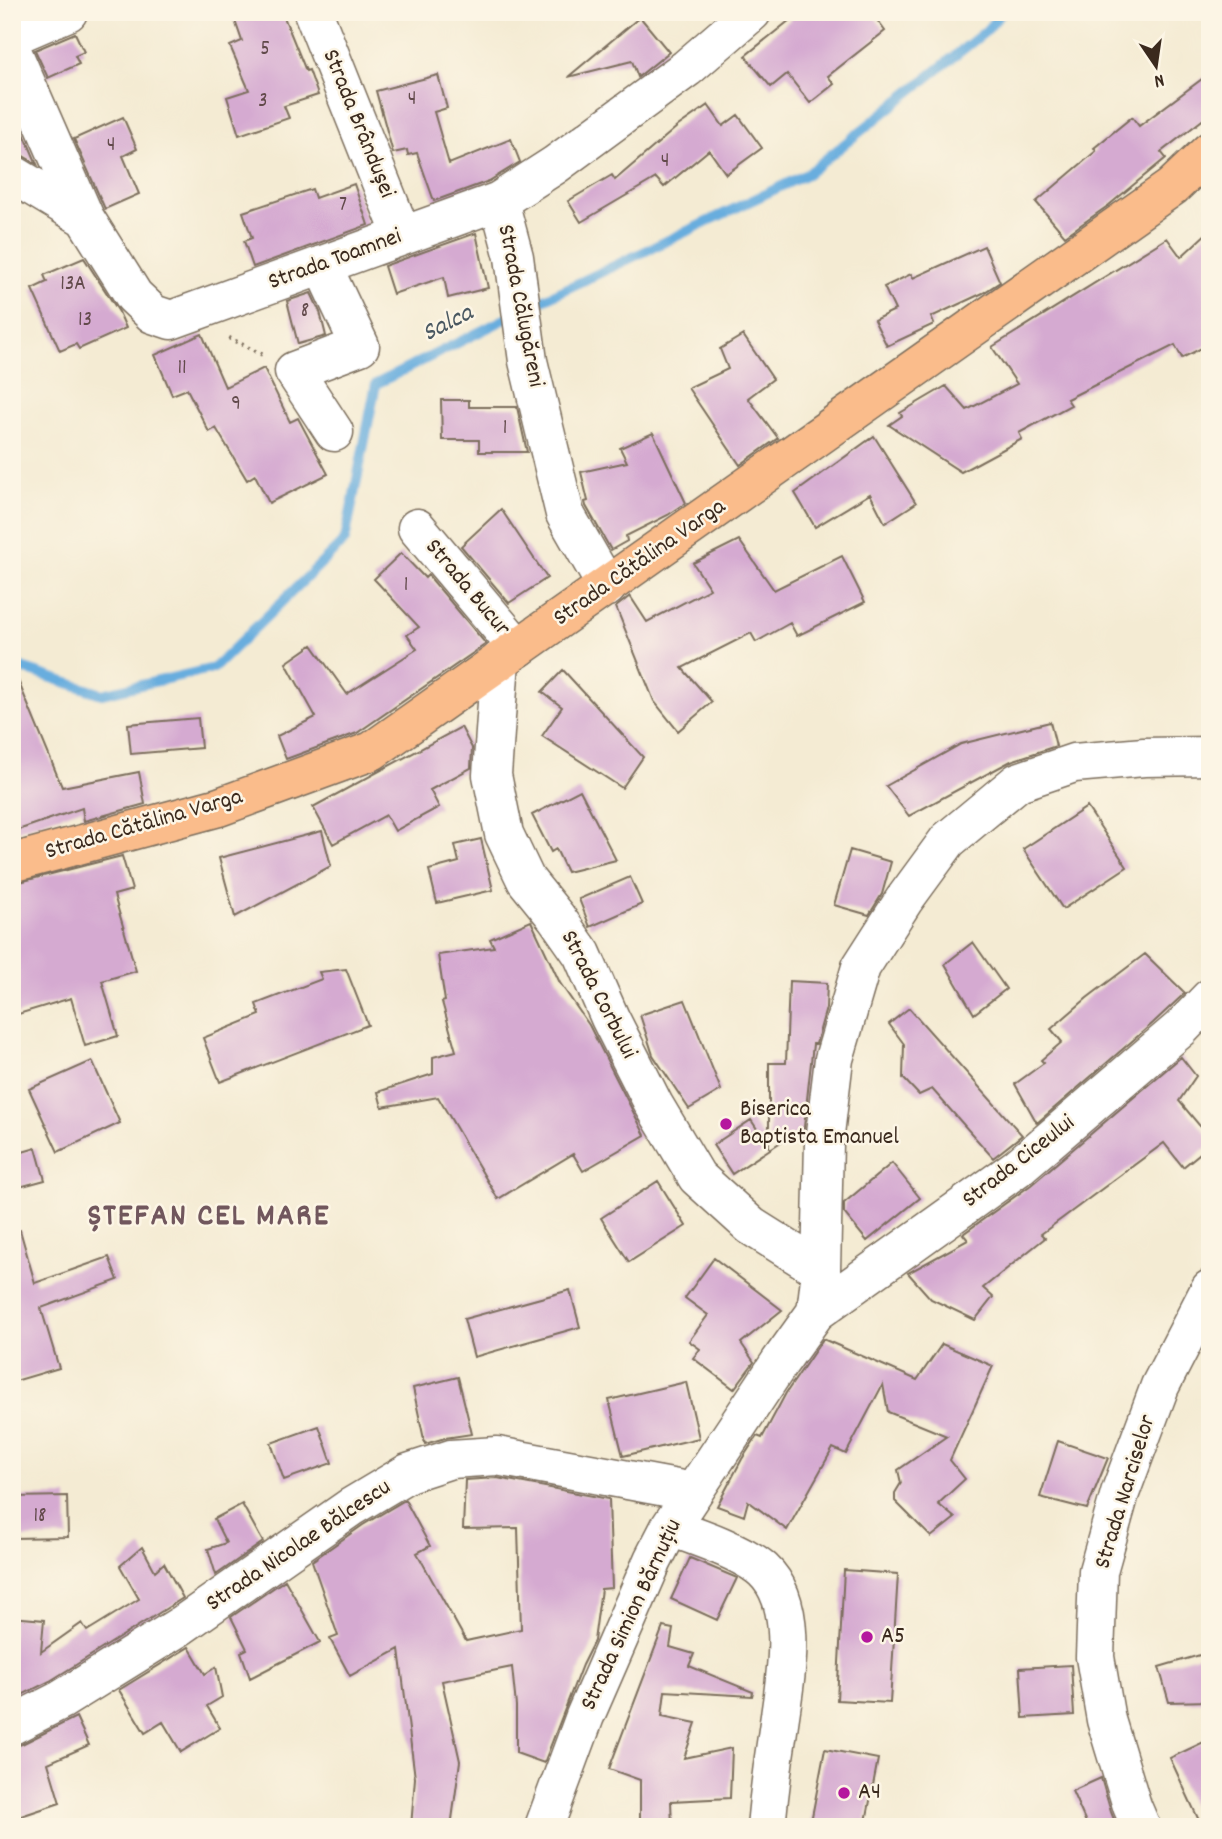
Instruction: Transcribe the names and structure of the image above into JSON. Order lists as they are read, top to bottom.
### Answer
{
  "streets": {
    "main road": ["Strada Cătălina Varga"],
    "street": [
      "Strada Brândușei",
      "Strada Toamnei",
      "Strada Călugăreni",
      "Strada Bucur",
      "Strada Corbului",
      "Strada Ciceului",
      "Strada Narciselor",
      "Strada Nicolae Bălcescu",
      "Strada Simion Bărnuțiu"
    ]
  },
  "crossings": [
    ["Strada Brândușei", "Strada Toamnei"],
    ["Strada Toamnei", "Strada Călugăreni"],
    ["Strada Călugăreni", "Strada Cătălina Varga"],
    ["Strada Cătălina Varga", "Strada Bucur"],
    ["Strada Cătălina Varga", "Strada Corbului"],
    ["Strada Bucur", "Strada Corbului"],
    ["Strada Ciceului", "Strada Simion Bărnuțiu"],
    ["Strada Nicolae Bălcescu", "Strada Simion Bărnuțiu"]
  ],
  "districts": ["ȘTEFAN CEL MARE"],
  "water": ["Salca"],
  "places": ["Biserica Baptista Emanuel", "A5", "A4"],
  "house_numbers": [
    "5",
    "4",
    "3",
    "4",
    "4",
    "7",
    "13A",
    "8",
    "13",
    "11",
    "9",
    "1",
    "1",
    "18"
  ],
  "north": "bottom"
}
